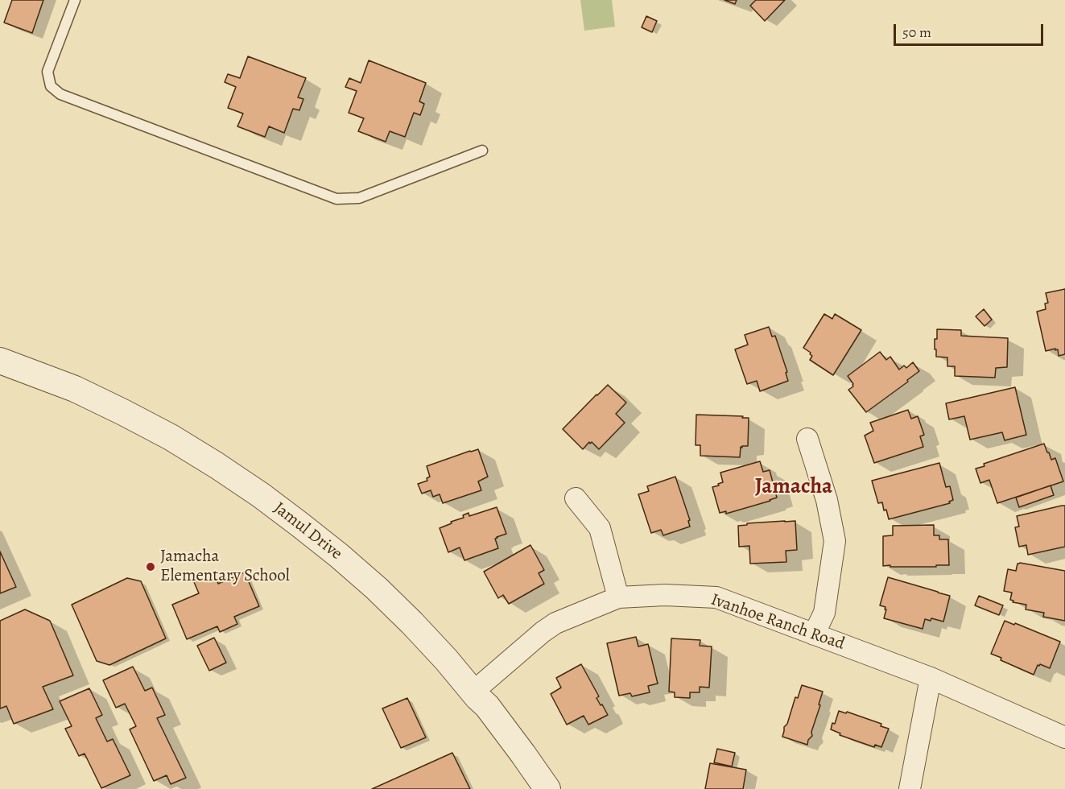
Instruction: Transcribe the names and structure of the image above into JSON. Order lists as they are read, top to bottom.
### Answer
{
  "streets": {
    "street": ["Jamul Drive", "Ivanhoe Ranch Road"]
  },
  "crossings": [
    ["Jamul Drive", "Ivanhoe Ranch Road"]
  ],
  "districts": ["Jamacha"],
  "places": ["Jamacha Elementary School"],
  "scale_bar": "50 m"
}
